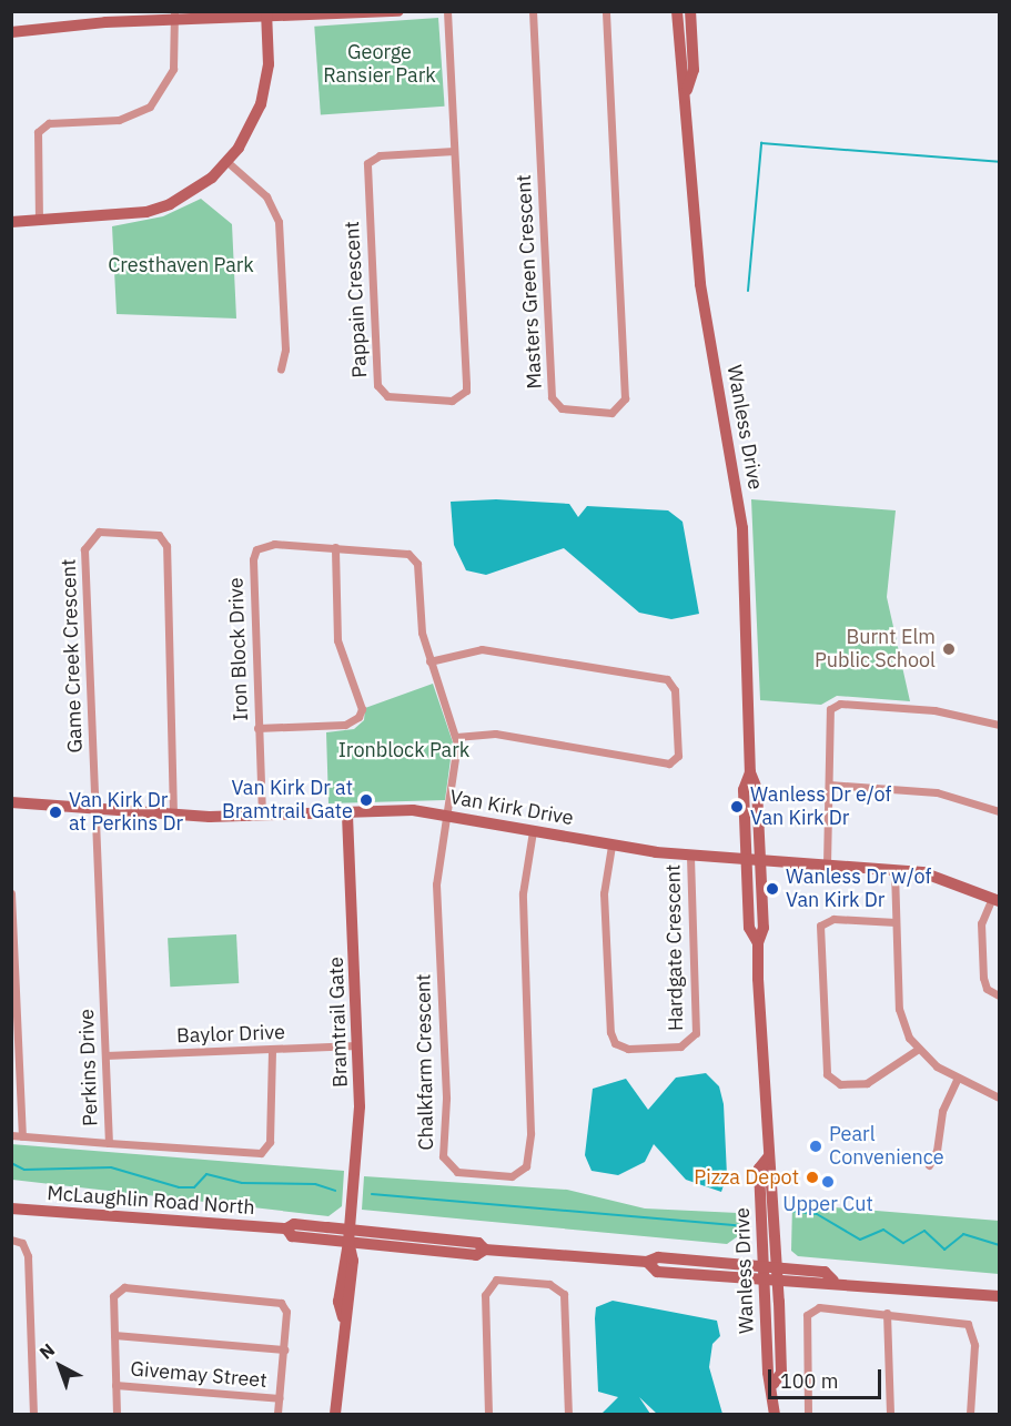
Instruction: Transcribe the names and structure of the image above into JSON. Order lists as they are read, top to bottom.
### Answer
{
  "streets": {
    "main road": [
      "Wanless Drive",
      "Van Kirk Drive",
      "Bramtrail Gate",
      "McLaughlin Road North"
    ],
    "street": [
      "Masters Green Crescent",
      "Pappain Crescent",
      "Iron Block Drive",
      "Game Creek Crescent",
      "Hardgate Crescent",
      "Baylor Drive",
      "Chalkfarm Crescent",
      "Perkins Drive",
      "Givemay Street"
    ]
  },
  "crossings": [
    ["Wanless Drive", "Van Kirk Drive"],
    ["Wanless Drive", "McLaughlin Road North"],
    ["Iron Block Drive", "Van Kirk Drive"],
    ["Iron Block Drive", "Chalkfarm Crescent"],
    ["Game Creek Crescent", "Van Kirk Drive"],
    ["Game Creek Crescent", "Perkins Drive"],
    ["Van Kirk Drive", "Hardgate Crescent"],
    ["Van Kirk Drive", "Bramtrail Gate"],
    ["Van Kirk Drive", "Chalkfarm Crescent"],
    ["Van Kirk Drive", "Perkins Drive"],
    ["Bramtrail Gate", "Baylor Drive"],
    ["Bramtrail Gate", "McLaughlin Road North"],
    ["Baylor Drive", "Perkins Drive"]
  ],
  "parks": ["George Ransier Park", "Cresthaven Park", "Ironblock Park"],
  "places": [
    "Burnt Elm Public School",
    "Van Kirk Dr at Bramtrail Gate",
    "Wanless Dr e/of Van Kirk Dr",
    "Van Kirk Dr at Perkins Dr",
    "Wanless Dr w/of Van Kirk Dr",
    "Pearl Convenience",
    "Pizza Depot",
    "Upper Cut"
  ],
  "scale_bar": "100 m",
  "north": "top left"
}
